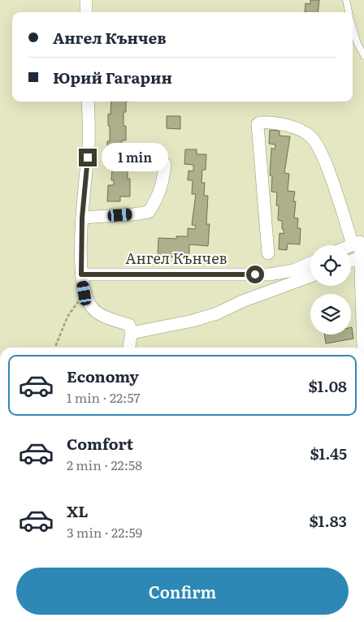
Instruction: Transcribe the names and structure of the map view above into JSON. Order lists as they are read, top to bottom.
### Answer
{
  "streets": {
    "street": ["Ангел Кънчев"]
  },
  "page": {
    "banner": ["Ангел Кънчев", "Юрий Гагарин"],
    "bubble": "1 min",
    "list": [
      {
        "name": "Economy",
        "note": "1 min · 22:57",
        "value": "$1.08"
      },
      {
        "name": "Comfort",
        "note": "2 min · 22:58",
        "value": "$1.45"
      },
      {
        "name": "XL",
        "note": "3 min · 22:59",
        "value": "$1.83"
      }
    ],
    "buttons": "Confirm"
  }
}
